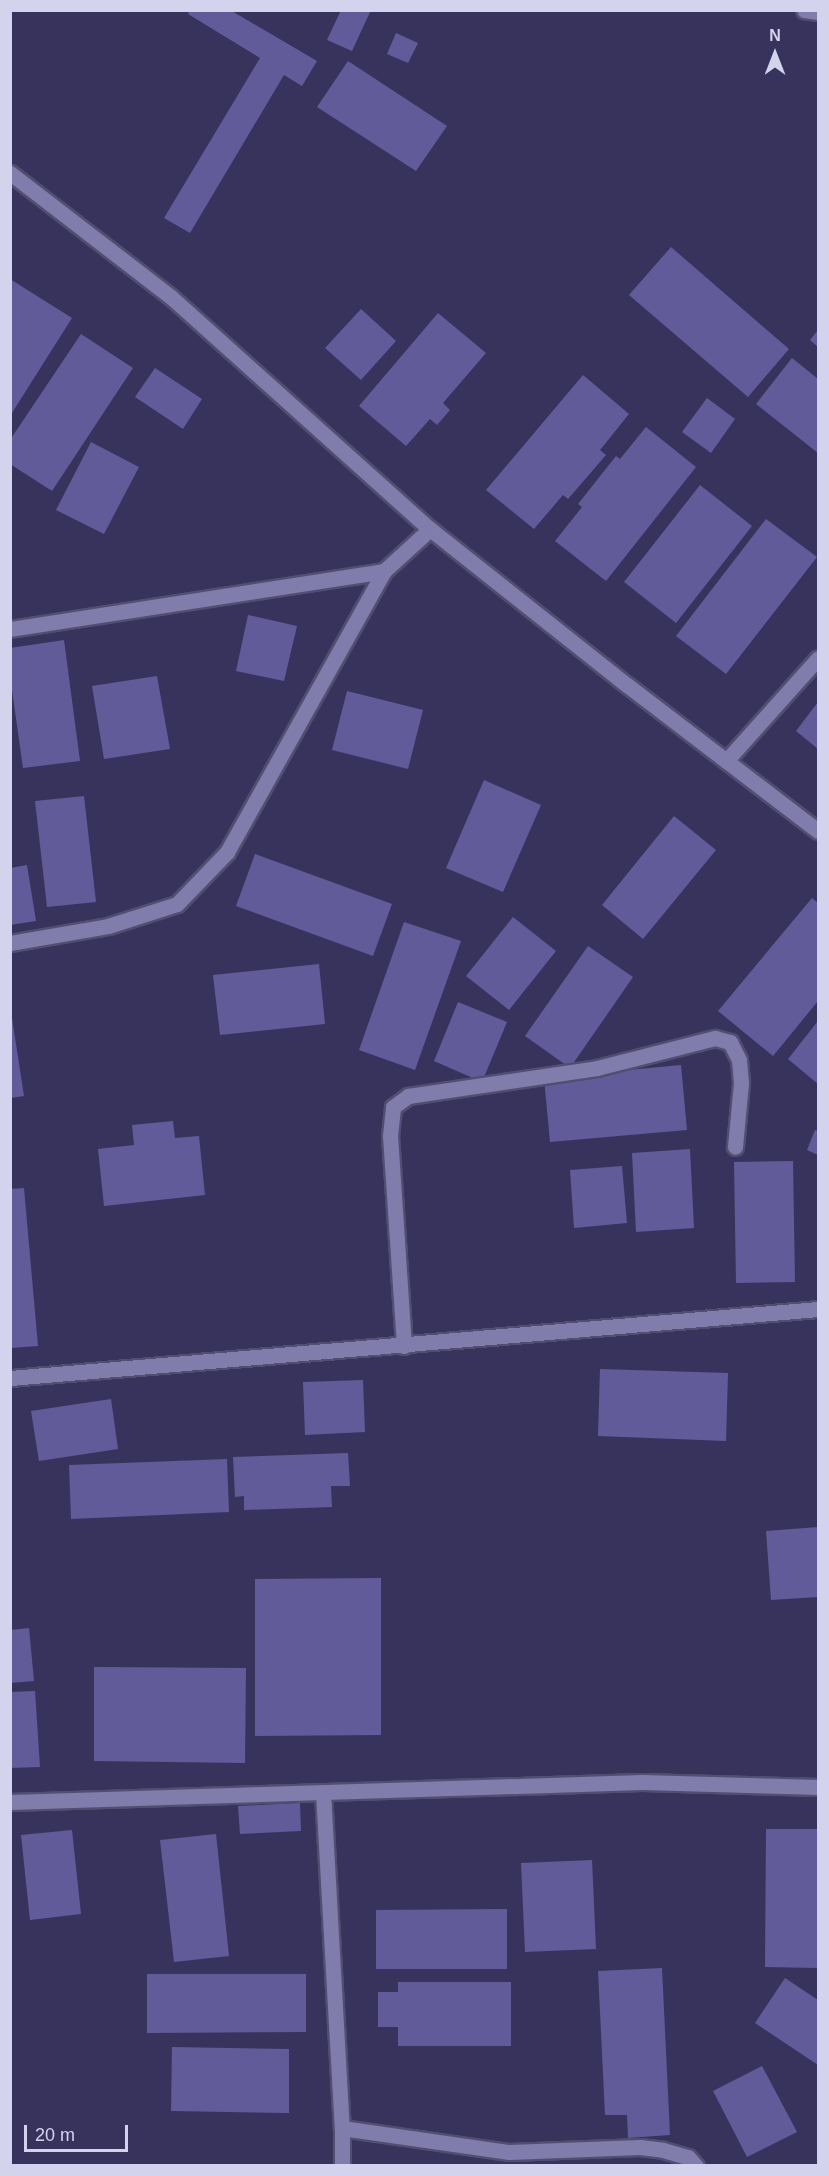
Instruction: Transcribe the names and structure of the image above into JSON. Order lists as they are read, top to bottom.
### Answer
{
  "scale_bar": "20 m",
  "north": "top"
}
